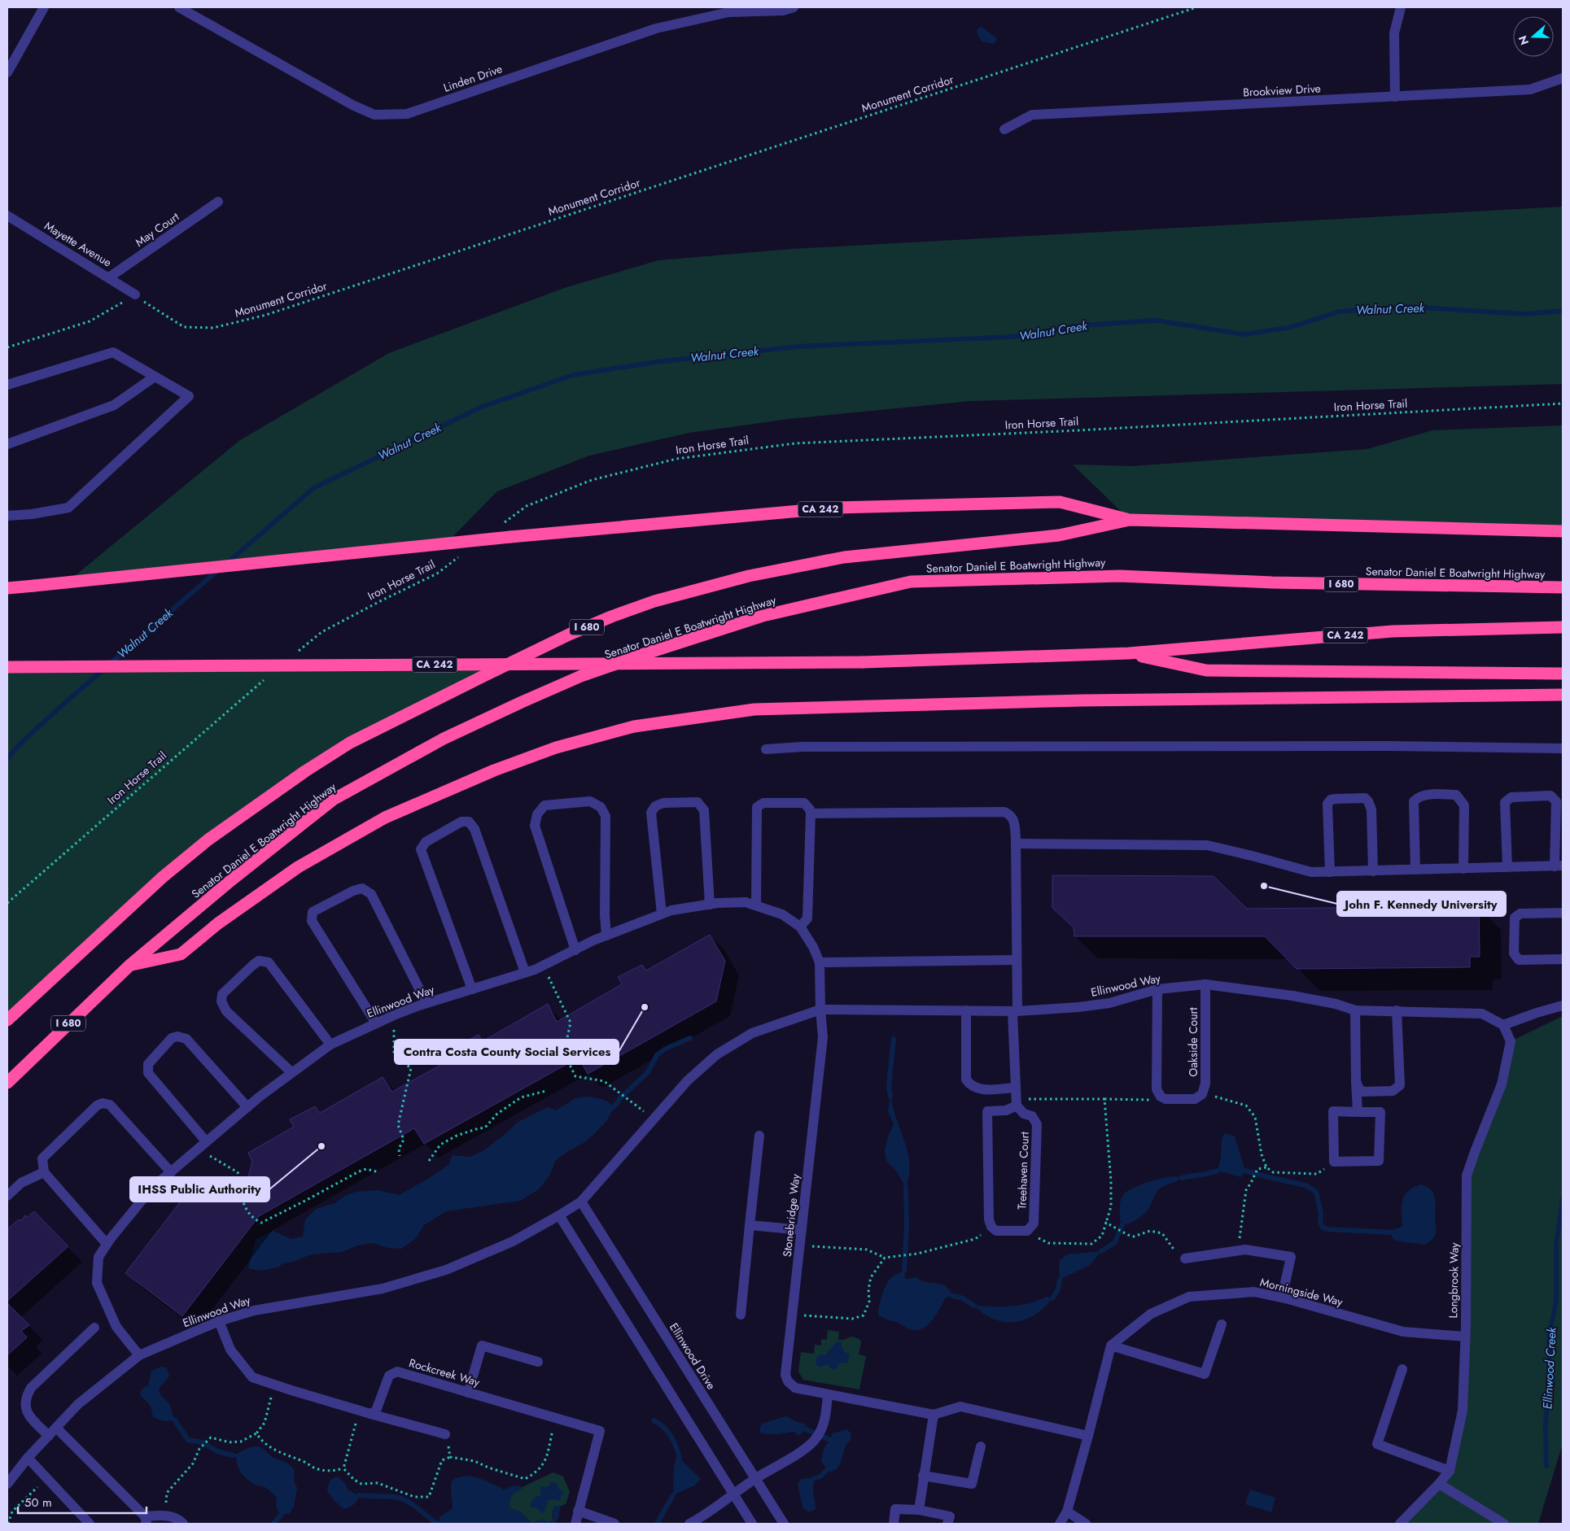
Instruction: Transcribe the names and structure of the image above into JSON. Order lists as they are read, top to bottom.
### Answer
{
  "streets": {
    "highway": ["CA 242", "Senator Daniel E Boatwright Highway", "I 680"],
    "street": [
      "Linden Drive",
      "Brookview Drive",
      "May Court",
      "Mayette Avenue",
      "Ellinwood Way",
      "Oakside Court",
      "Treehaven Court",
      "Stonebridge Way",
      "Longbrook Way",
      "Morningside Way",
      "Ellinwood Drive",
      "Rockcreek Way"
    ],
    "path": ["Monument Corridor", "Iron Horse Trail"]
  },
  "crossings": [
    ["Monument Corridor", "Mayette Avenue"],
    ["May Court", "Mayette Avenue"],
    ["CA 242", "Senator Daniel E Boatwright Highway"],
    ["Ellinwood Way", "Oakside Court"],
    ["Ellinwood Way", "Stonebridge Way"],
    ["Ellinwood Way", "Longbrook Way"],
    ["Ellinwood Way", "Ellinwood Drive"],
    ["Longbrook Way", "Morningside Way"]
  ],
  "water": ["Walnut Creek", "Ellinwood Creek"],
  "places": ["John F. Kennedy University", "Contra Costa County Social Services", "IHSS Public Authority"],
  "scale_bar": "50 m",
  "north": "left"
}
